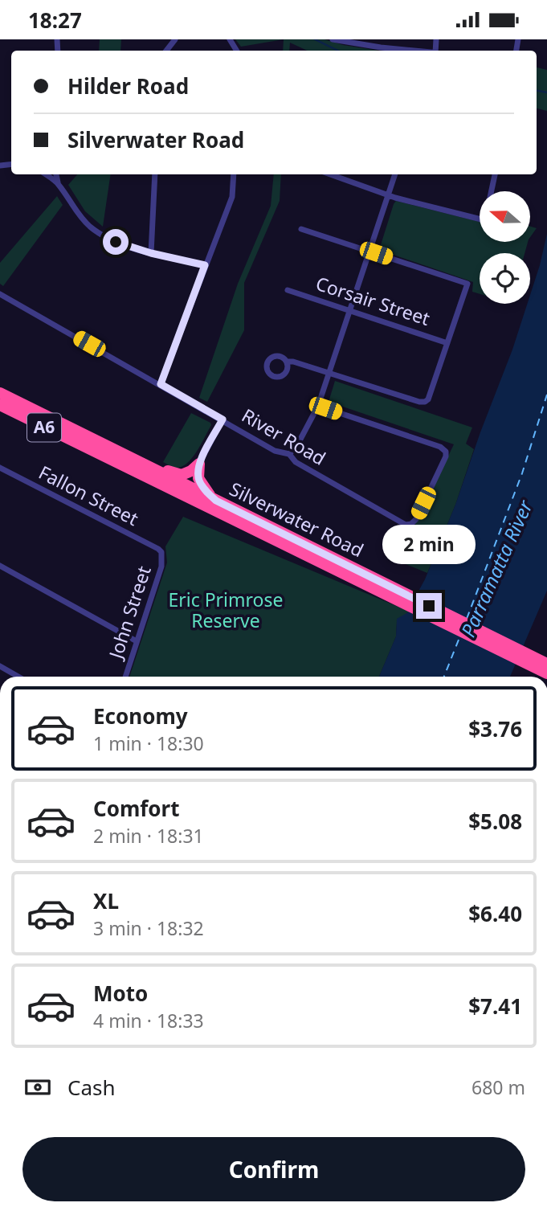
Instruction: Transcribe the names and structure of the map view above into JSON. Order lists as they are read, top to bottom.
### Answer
{
  "streets": {
    "highway": ["A6", "Silverwater Road"],
    "street": [
      "Corsair Street",
      "River Road",
      "Fallon Street",
      "John Street"
    ]
  },
  "crossings": [
    ["Fallon Street", "John Street"]
  ],
  "water": ["Parramatta River"],
  "parks": ["Eric Primrose Reserve"],
  "north": "left",
  "page": {
    "status": "18:27",
    "banner": ["Hilder Road", "Silverwater Road"],
    "bubble": "2 min",
    "list": [
      {
        "name": "Economy",
        "note": "1 min · 18:30",
        "value": "$3.76"
      },
      {
        "name": "Comfort",
        "note": "2 min · 18:31",
        "value": "$5.08"
      },
      {
        "name": "XL",
        "note": "3 min · 18:32",
        "value": "$6.40"
      },
      {
        "name": "Moto",
        "note": "4 min · 18:33",
        "value": "$7.41"
      }
    ],
    "pay": ["Cash", "680 m"],
    "buttons": "Confirm"
  }
}
